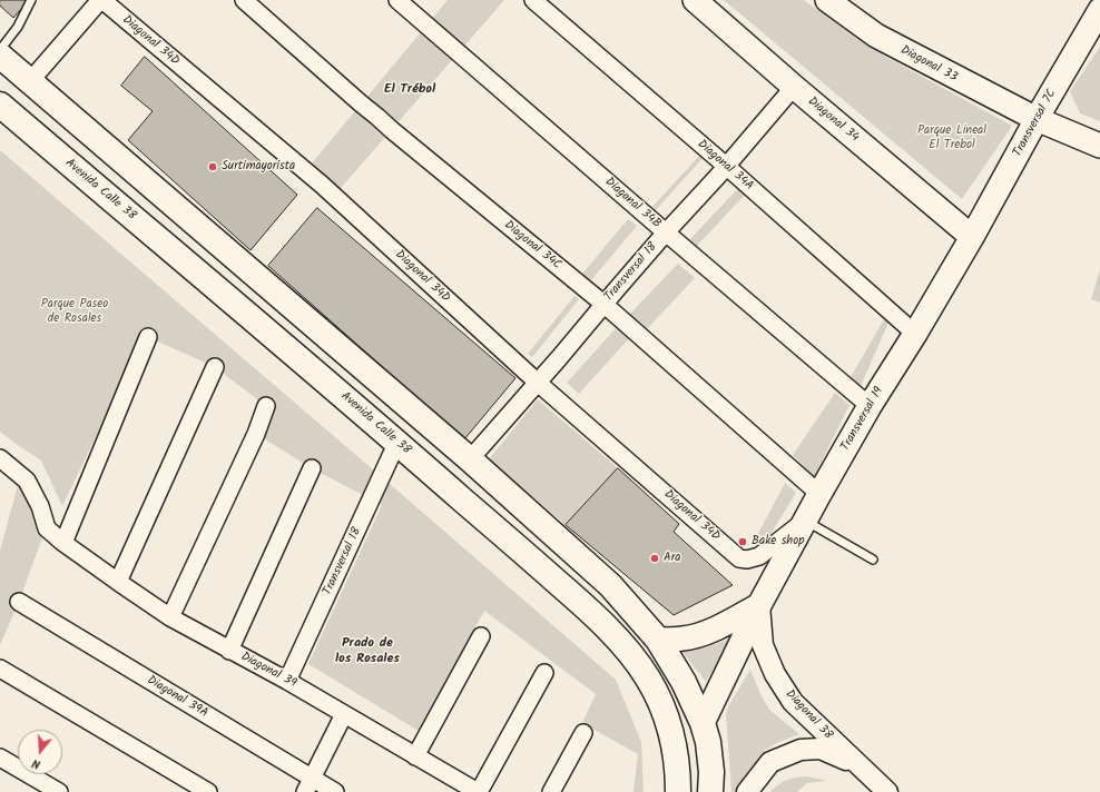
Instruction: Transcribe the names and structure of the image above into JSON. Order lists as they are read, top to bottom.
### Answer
{
  "streets": {
    "main road": [
      "Diagonal 33",
      "Diagonal 34",
      "Transversal 7C",
      "Avenida Calle 38",
      "Transversal 19"
    ],
    "street": [
      "Diagonal 34D",
      "Diagonal 34A",
      "Diagonal 34B",
      "Diagonal 34C",
      "Transversal 18",
      "Diagonal 39",
      "Diagonal 39A",
      "Diagonal 38"
    ]
  },
  "crossings": [
    ["Diagonal 34D", "Transversal 18"],
    ["Diagonal 34D", "Transversal 19"],
    ["Diagonal 33", "Transversal 7C"],
    ["Diagonal 34", "Transversal 7C"],
    ["Diagonal 34", "Transversal 18"],
    ["Diagonal 34", "Transversal 19"],
    ["Transversal 7C", "Transversal 19"],
    ["Diagonal 34A", "Transversal 18"],
    ["Diagonal 34A", "Transversal 19"],
    ["Avenida Calle 38", "Transversal 18"],
    ["Diagonal 34B", "Transversal 18"],
    ["Diagonal 34B", "Transversal 19"],
    ["Diagonal 34C", "Transversal 18"],
    ["Diagonal 34C", "Transversal 19"],
    ["Transversal 18", "Diagonal 39"],
    ["Transversal 19", "Diagonal 38"]
  ],
  "districts": ["El Trébol", "Prado de los Rosales"],
  "parks": ["Parque Lineal El Trebol", "Parque Paseo de Rosales"],
  "places": ["Surtimayorista", "Bake shop", "Ara"],
  "north": "bottom"
}
